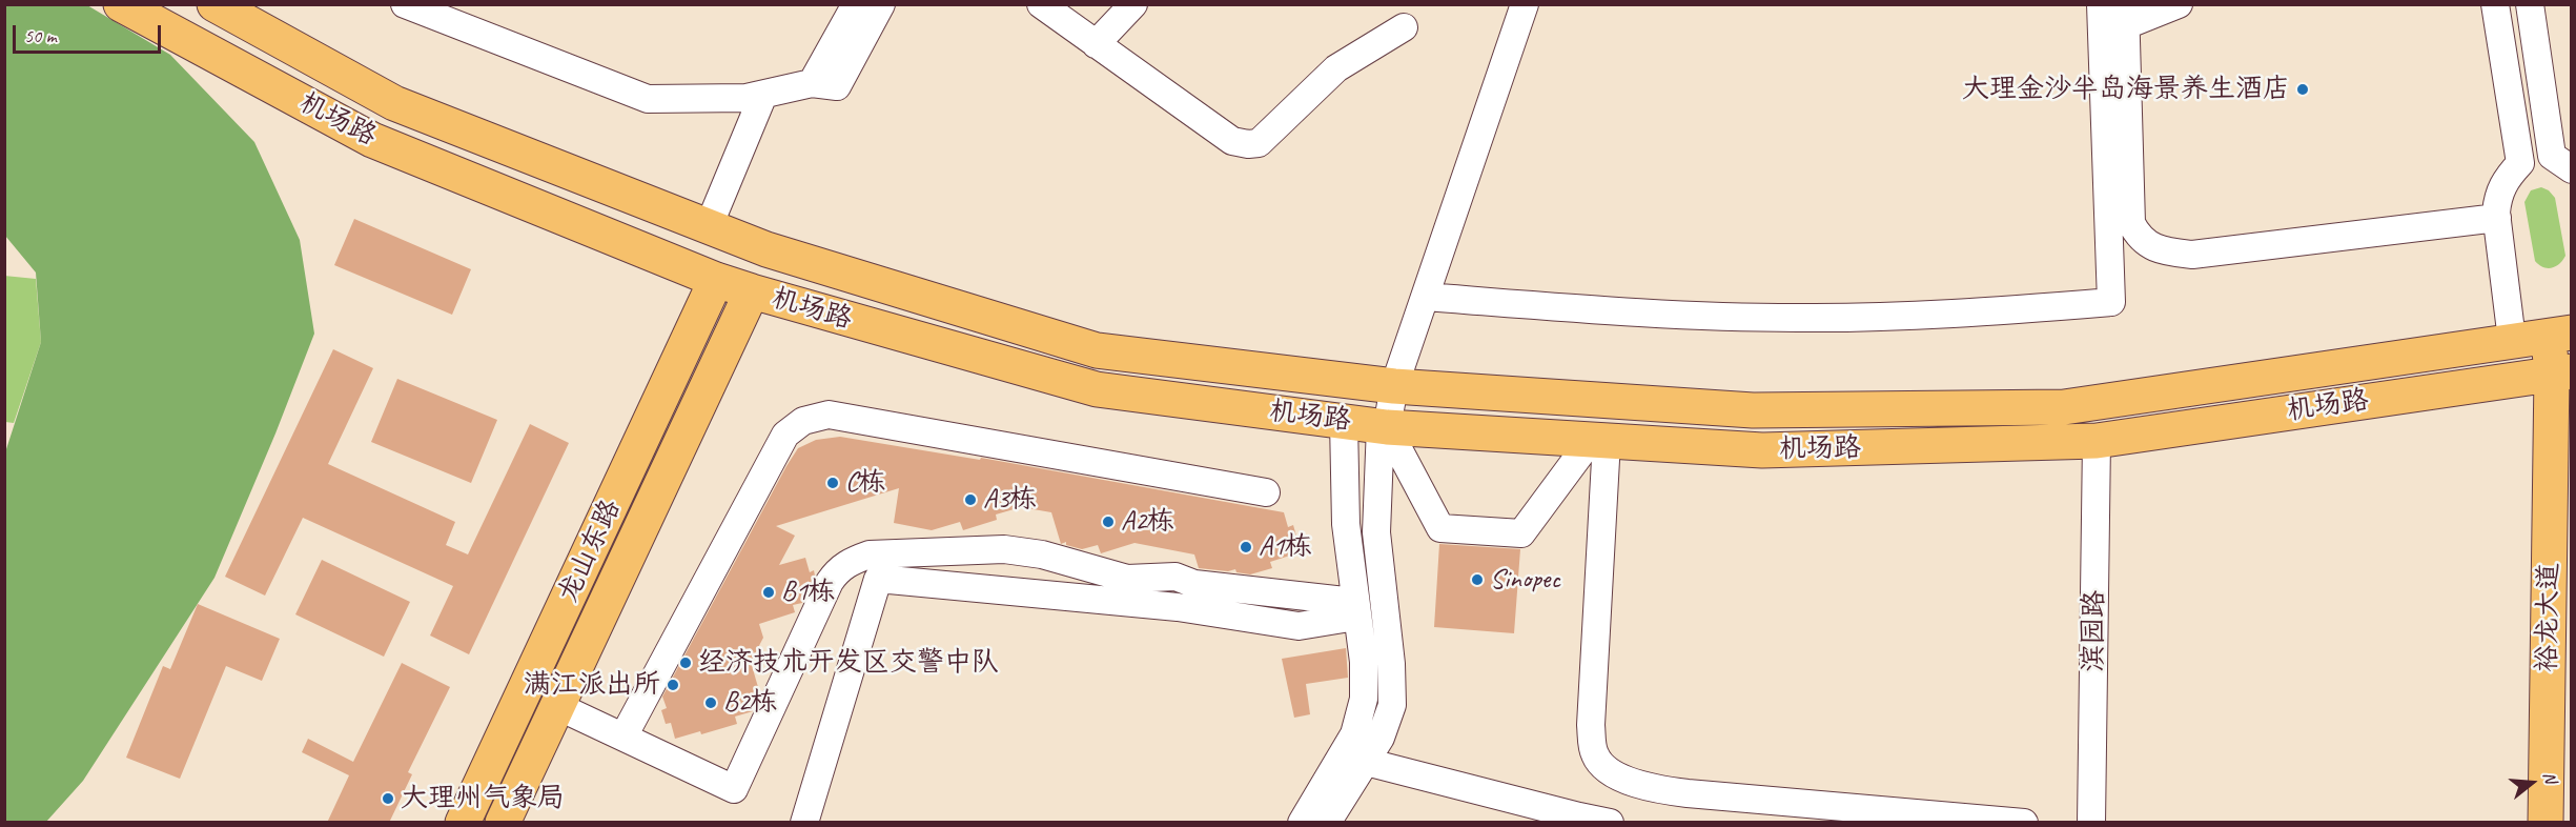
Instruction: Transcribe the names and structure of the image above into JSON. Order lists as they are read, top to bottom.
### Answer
{
  "streets": {
    "main road": ["机场路", "龙山东路", "裕龙大道"],
    "street": ["滨园路"]
  },
  "crossings": [
    ["机场路", "龙山东路"],
    ["机场路", "裕龙大道"],
    ["机场路", "滨园路"]
  ],
  "places": [
    "大理金沙半岛海景养生酒店",
    "C栋",
    "A3栋",
    "A2栋",
    "A1栋",
    "Sinopec",
    "B1栋",
    "经济技术开发区交警中队",
    "满江派出所",
    "B2栋",
    "大理州气象局"
  ],
  "scale_bar": "50 m",
  "north": "right"
}
